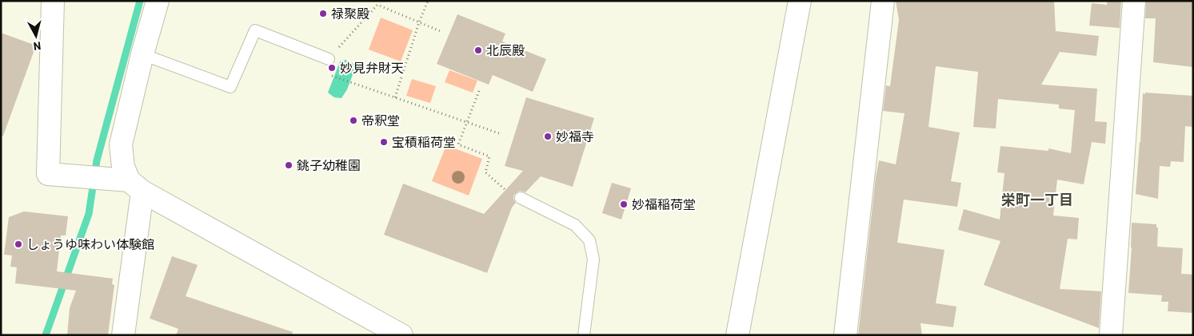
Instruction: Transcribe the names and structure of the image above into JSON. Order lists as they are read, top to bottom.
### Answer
{
  "districts": ["栄町一丁目"],
  "places": [
    "禄聚殿",
    "北辰殿",
    "妙見弁財天",
    "帝釈堂",
    "妙福寺",
    "宝積稲荷堂",
    "銚子幼稚園",
    "妙福稲荷堂",
    "しょうゆ味わい体験館"
  ],
  "north": "bottom"
}
